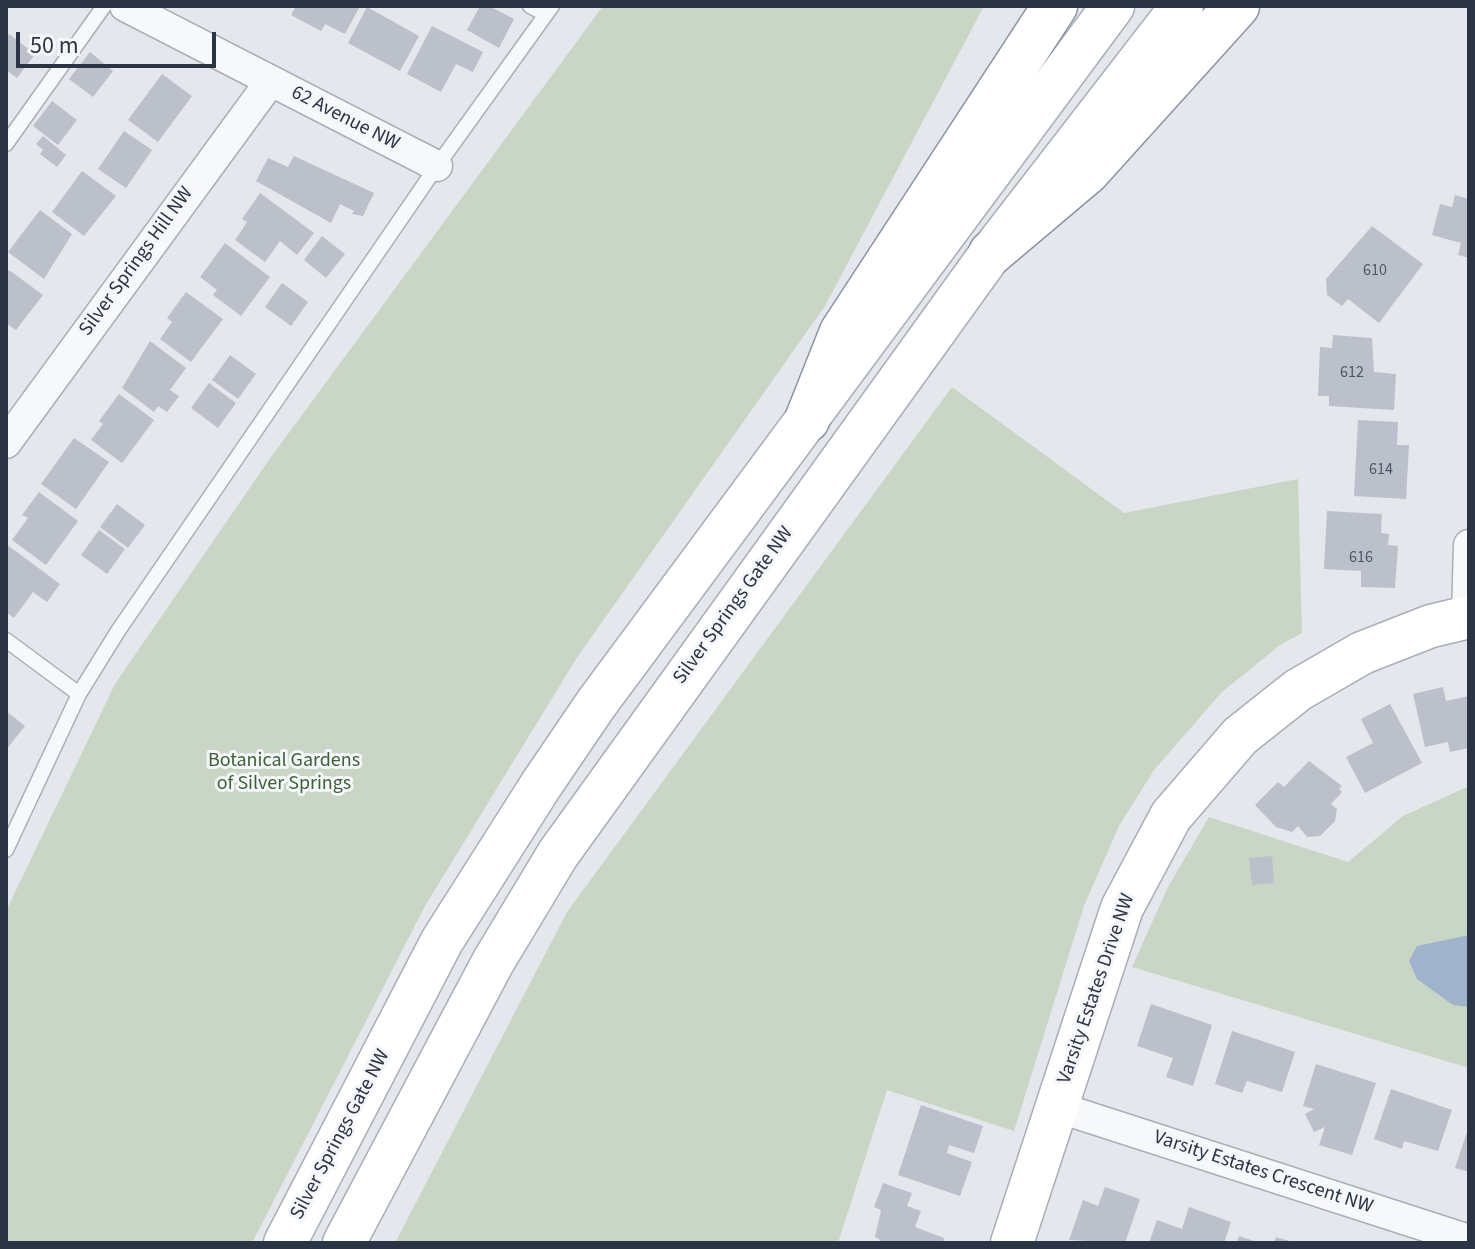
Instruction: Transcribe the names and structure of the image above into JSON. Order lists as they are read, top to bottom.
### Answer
{
  "streets": {
    "street": [
      "62 Avenue NW",
      "Silver Springs Hill NW",
      "Silver Springs Gate NW",
      "Varsity Estates Drive NW",
      "Varsity Estates Crescent NW"
    ]
  },
  "crossings": [
    ["62 Avenue NW", "Silver Springs Hill NW"],
    ["Varsity Estates Drive NW", "Varsity Estates Crescent NW"]
  ],
  "parks": ["Botanical Gardens of Silver Springs"],
  "house_numbers": [
    "610",
    "612",
    "614",
    "616"
  ],
  "scale_bar": "50 m"
}
